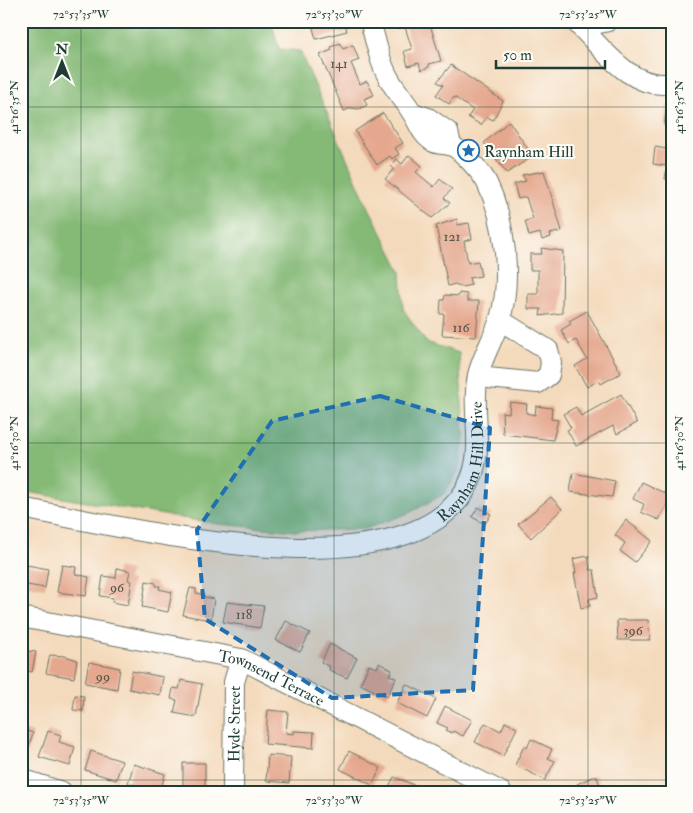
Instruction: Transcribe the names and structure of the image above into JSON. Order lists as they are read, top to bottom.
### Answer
{
  "streets": {
    "street": ["Raynham Hill Drive", "Townsend Terrace", "Hyde Street"]
  },
  "crossings": [
    ["Townsend Terrace", "Hyde Street"]
  ],
  "places": {
    "place": ["Raynham Hill"]
  },
  "house_numbers": [
    "141",
    "121",
    "116",
    "96",
    "118",
    "396",
    "99"
  ],
  "scale_bar": "50 m",
  "north": "top",
  "coordinates": [
    "72°53'35\"W",
    "72°53'30\"W",
    "72°53'25\"W",
    "41°16'35\"N",
    "41°16'30\"N"
  ]
}
